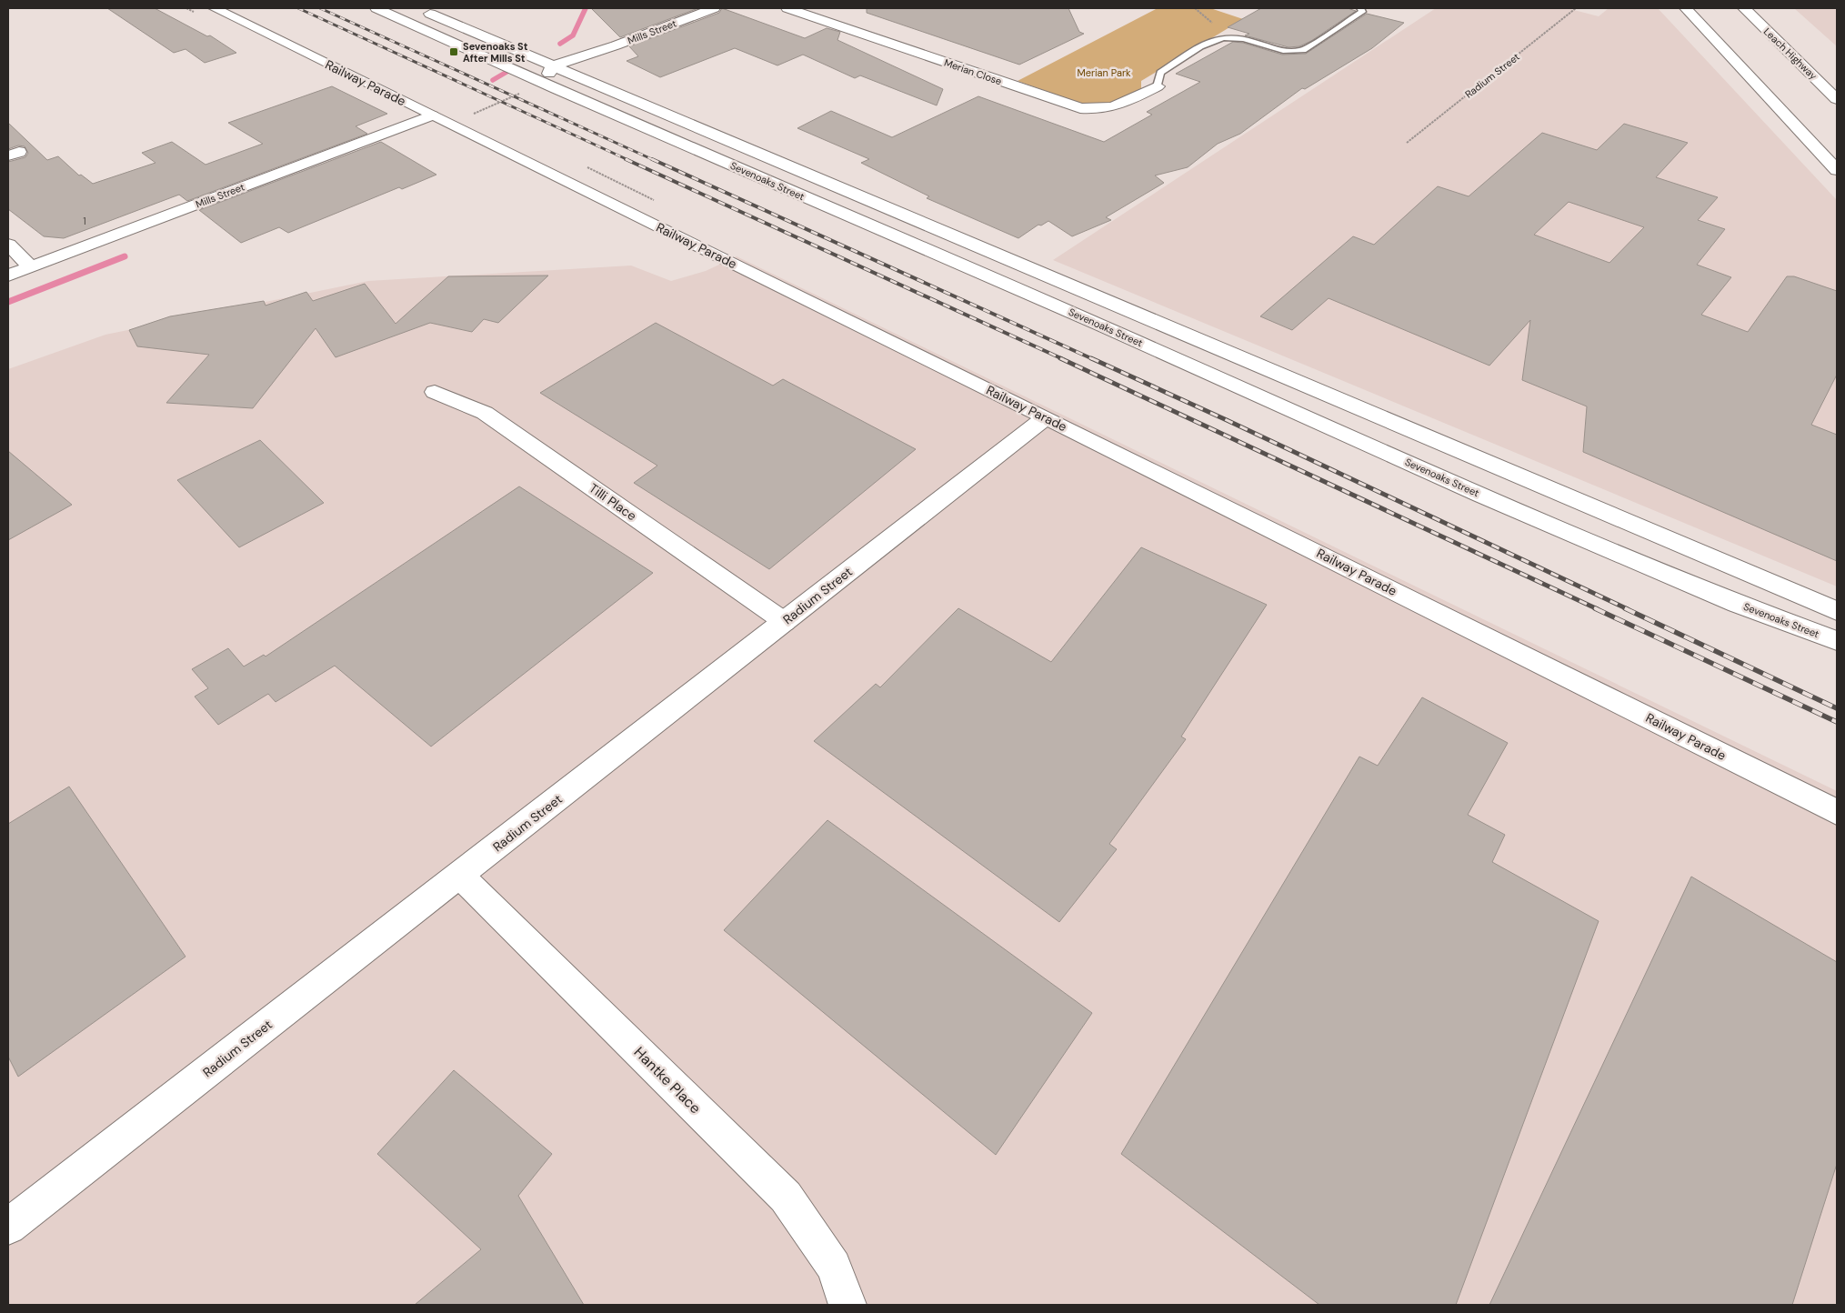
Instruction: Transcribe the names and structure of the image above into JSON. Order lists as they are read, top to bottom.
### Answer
{
  "streets": {
    "main road": [
      "Mills Street",
      "Leach Highway",
      "Merian Close",
      "Radium Street",
      "Railway Parade",
      "Sevenoaks Street",
      "Tilli Place",
      "Hantke Place"
    ]
  },
  "crossings": [
    ["Mills Street", "Railway Parade"],
    ["Mills Street", "Sevenoaks Street"],
    ["Radium Street", "Railway Parade"],
    ["Radium Street", "Tilli Place"],
    ["Radium Street", "Hantke Place"]
  ],
  "parks": ["Merian Park"],
  "places": {
    "transit": ["Sevenoaks St After Mills St"]
  },
  "house_numbers": ["1"]
}
